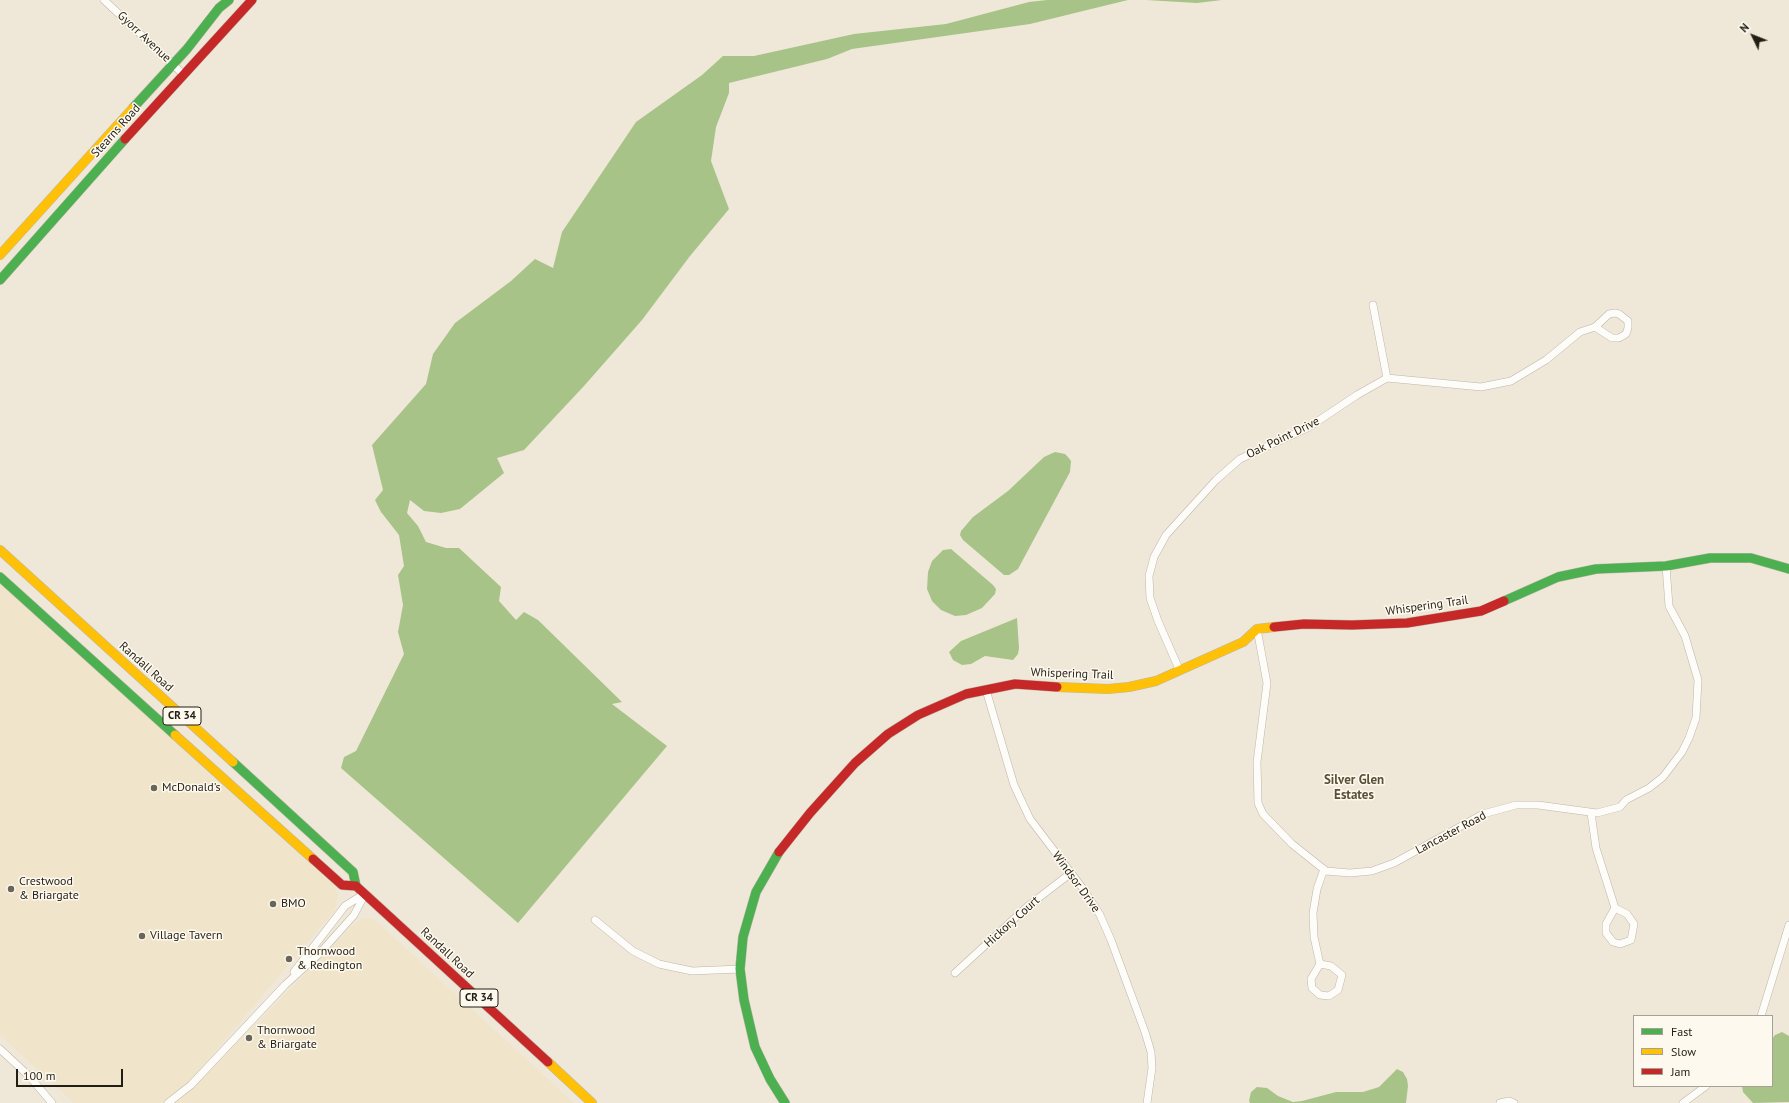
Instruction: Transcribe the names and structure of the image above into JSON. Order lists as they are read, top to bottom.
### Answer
{
  "streets": {
    "main road": [
      "Stearns Road",
      "Whispering Trail",
      "Randall Road",
      "CR 34"
    ],
    "street": [
      "Gyorr Avenue",
      "Oak Point Drive",
      "Lancaster Road",
      "Windsor Drive",
      "Hickory Court"
    ]
  },
  "crossings": [
    ["Gyorr Avenue", "Stearns Road"],
    ["Oak Point Drive", "Whispering Trail"],
    ["Whispering Trail", "Lancaster Road"],
    ["Whispering Trail", "Windsor Drive"],
    ["Windsor Drive", "Hickory Court"]
  ],
  "districts": ["Silver Glen Estates"],
  "places": [
    "McDonald's",
    "Crestwood & Briargate",
    "BMO",
    "Village Tavern",
    "Thornwood & Redington",
    "Thornwood & Briargate"
  ],
  "legend": ["Fast", "Slow", "Jam"],
  "scale_bar": "100 m",
  "north": "top left"
}
